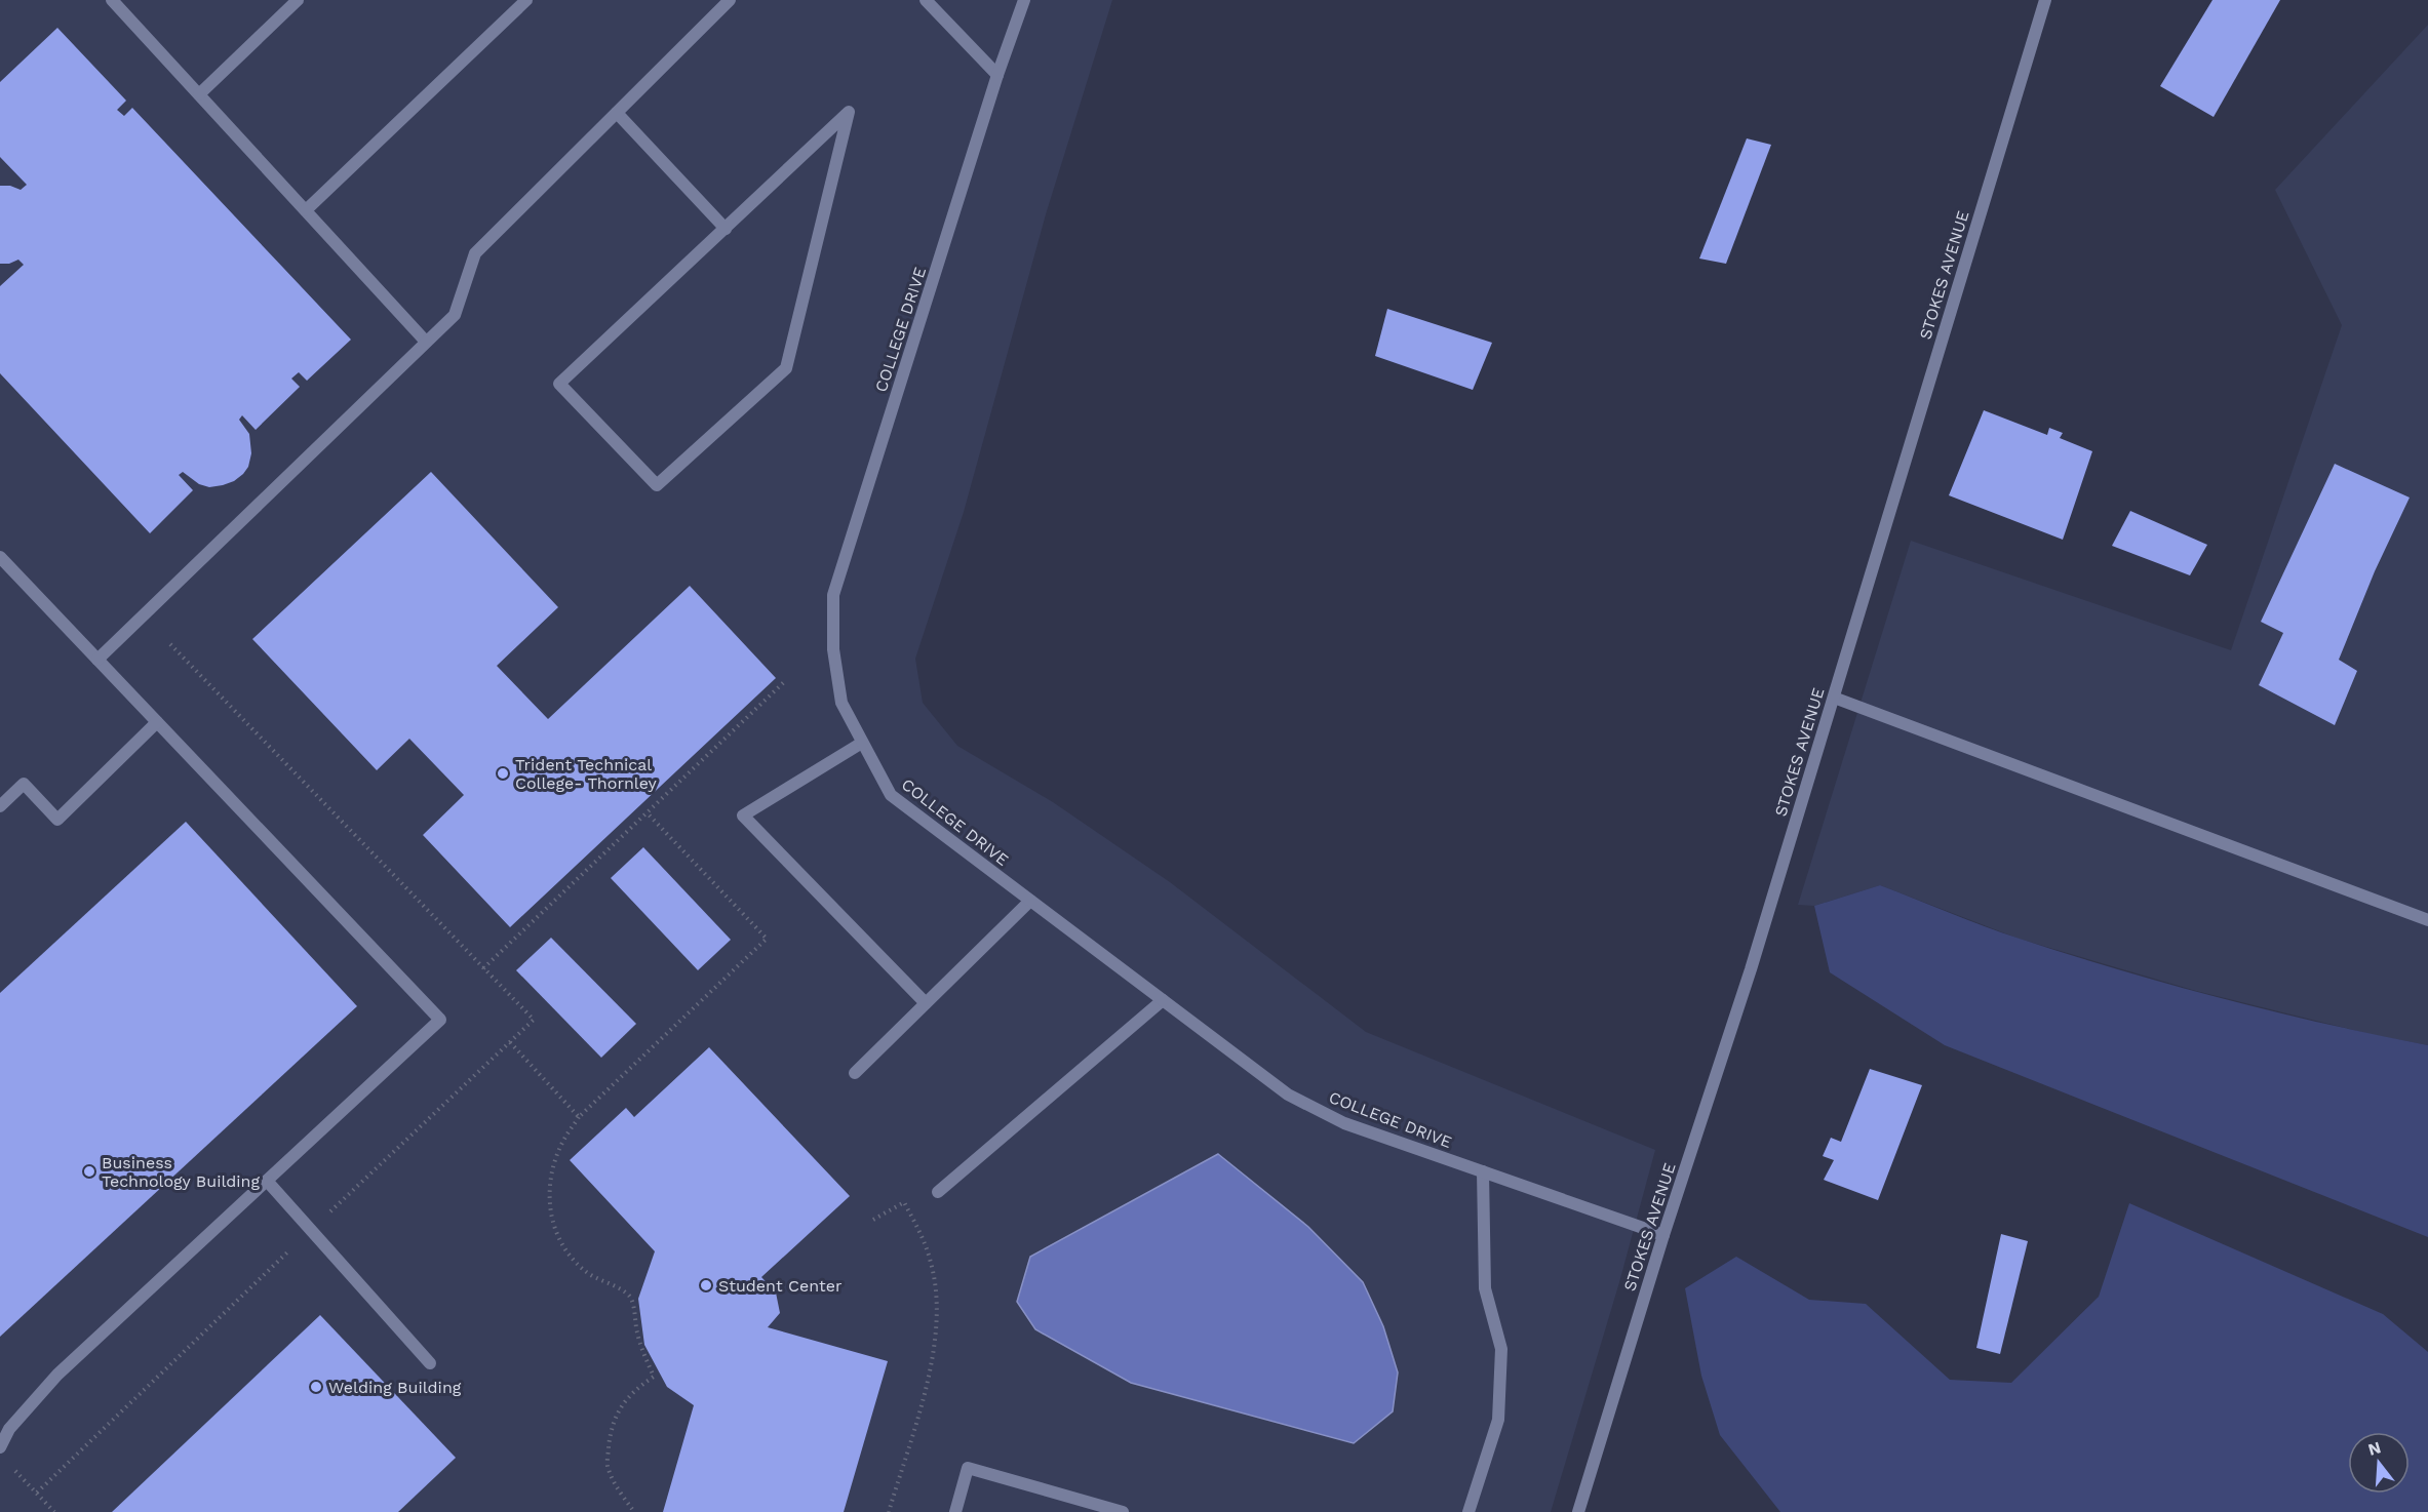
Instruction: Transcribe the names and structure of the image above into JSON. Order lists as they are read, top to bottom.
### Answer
{
  "streets": {
    "street": ["STOKES AVENUE", "COLLEGE DRIVE"]
  },
  "crossings": [
    ["STOKES AVENUE", "COLLEGE DRIVE"]
  ],
  "places": [
    "Trident Technical College- Thornley",
    "Business Technology Building",
    "Student Center",
    "Welding Building"
  ],
  "north": "top"
}
